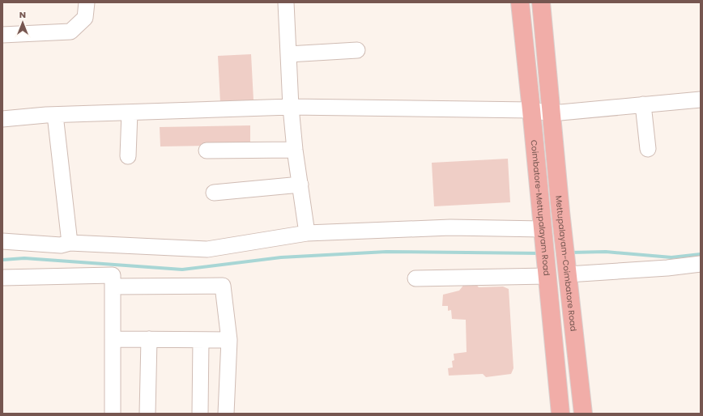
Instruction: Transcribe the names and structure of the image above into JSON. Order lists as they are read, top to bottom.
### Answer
{
  "streets": {
    "highway": ["Coimbatore-Mettupalayam Road", "Mettupalayam-Coimbatore Road"]
  },
  "north": "top"
}
